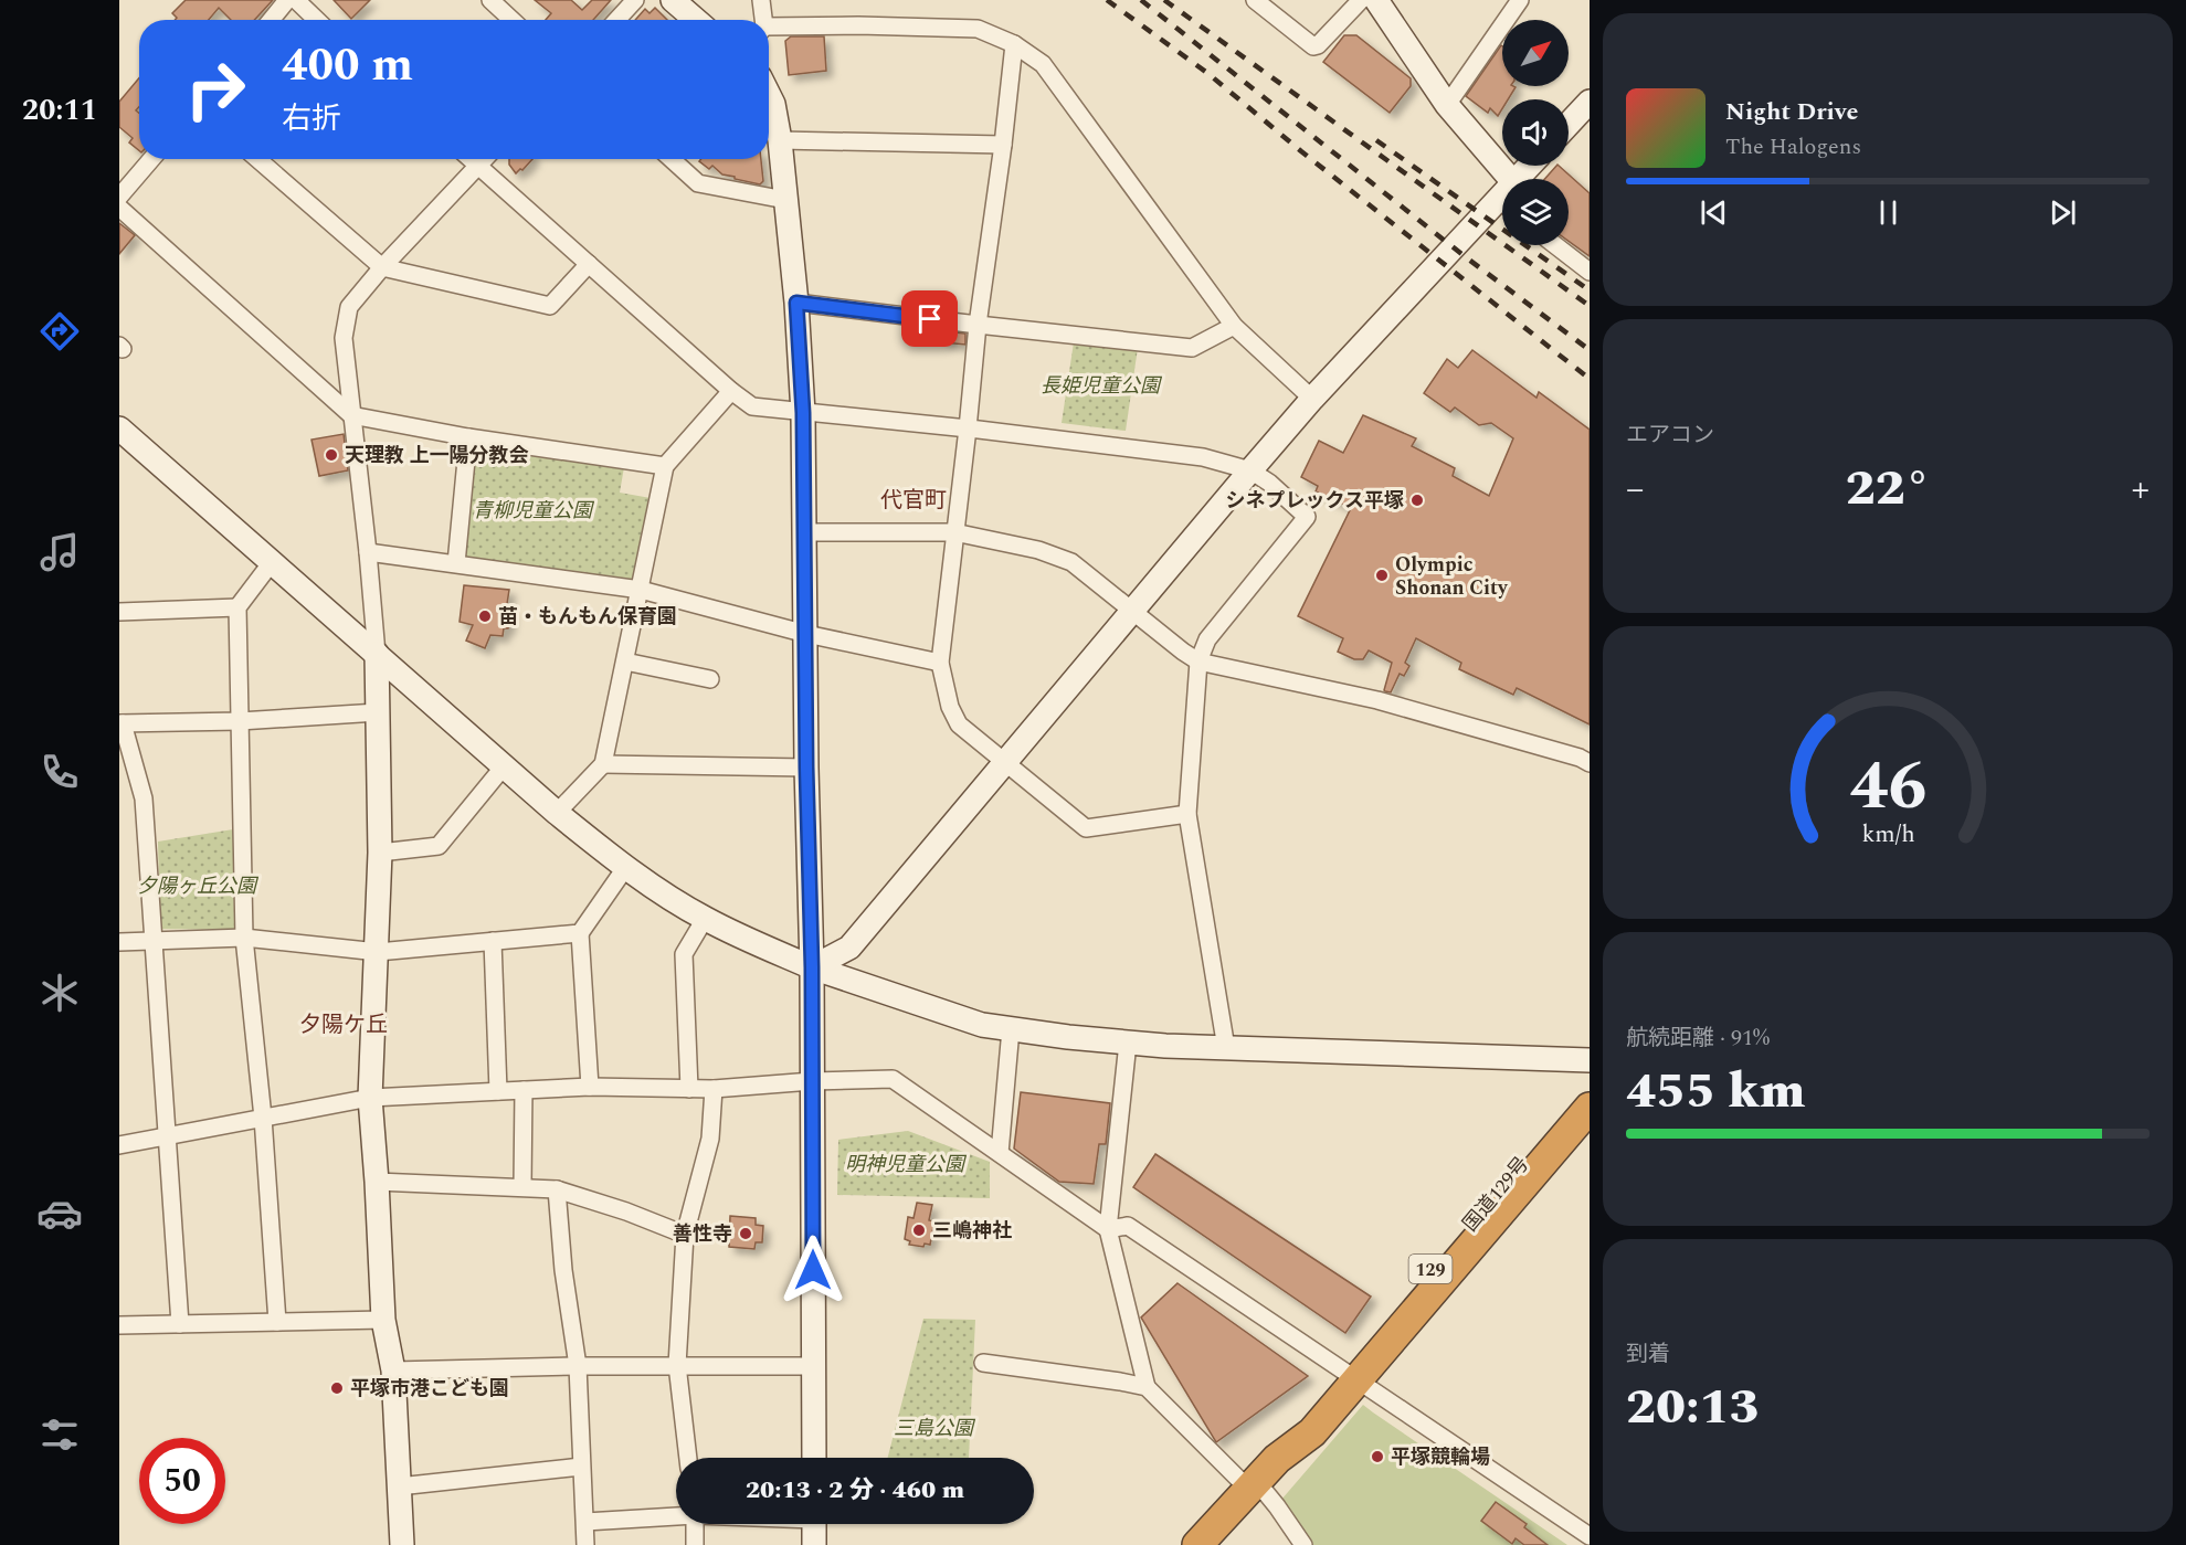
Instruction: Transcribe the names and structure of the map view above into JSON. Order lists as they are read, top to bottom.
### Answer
{
  "streets": {
    "highway": ["国道129号", "129"]
  },
  "districts": ["代官町", "夕陽ケ丘"],
  "parks": [
    "長姫児童公園",
    "青柳児童公園",
    "夕陽ヶ丘公園",
    "明神児童公園",
    "三島公園"
  ],
  "places": [
    "天理教 上一陽分教会",
    "シネプレックス平塚",
    "Olympic Shonan City",
    "苗・もんもん保育園",
    "三嶋神社",
    "善性寺",
    "平塚市港こども園",
    "平塚競輪場"
  ],
  "north": "top right",
  "page": {
    "tabs": "20:11",
    "turn": ["400 m", "右折"],
    "song": ["Night Drive", "The Halogens"],
    "tile": [
      "エアコン",
      ["航続距離 · 91%", "455 km"],
      ["到着", "20:13"]
    ],
    "heat": ["−", "22°", "+"],
    "limit": "50",
    "trip": "20:13 · 2 分 · 460 m",
    "gauge": ["46", "km/h"]
  }
}
